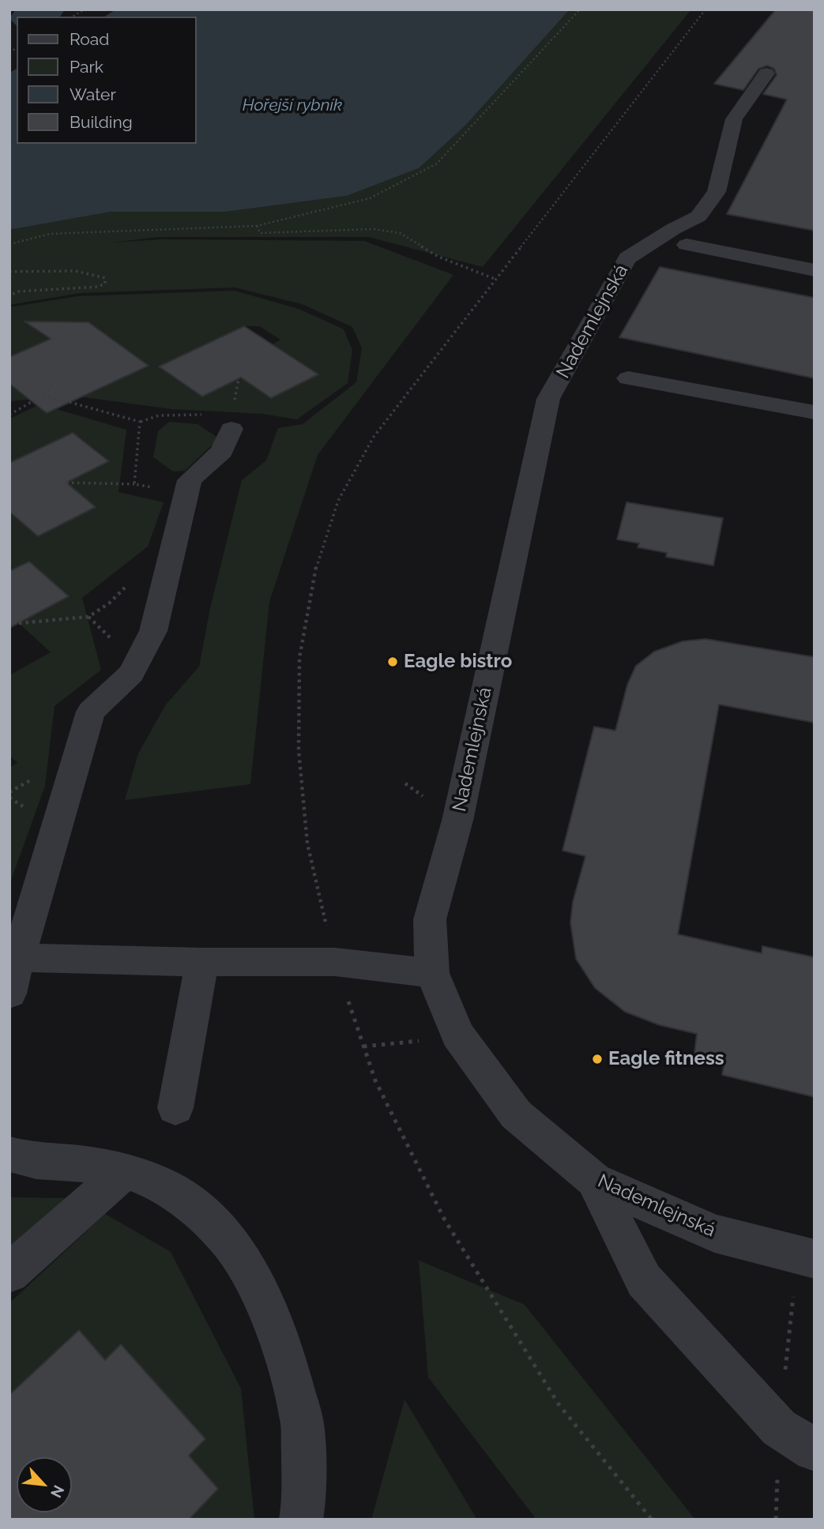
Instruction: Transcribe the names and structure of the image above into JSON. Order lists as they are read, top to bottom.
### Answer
{
  "streets": {
    "street": ["Nademlejnská"]
  },
  "water": ["Hořejší rybník"],
  "places": ["Eagle bistro", "Eagle fitness"],
  "legend": [
    "Road",
    "Park",
    "Water",
    "Building"
  ],
  "north": "bottom right"
}
